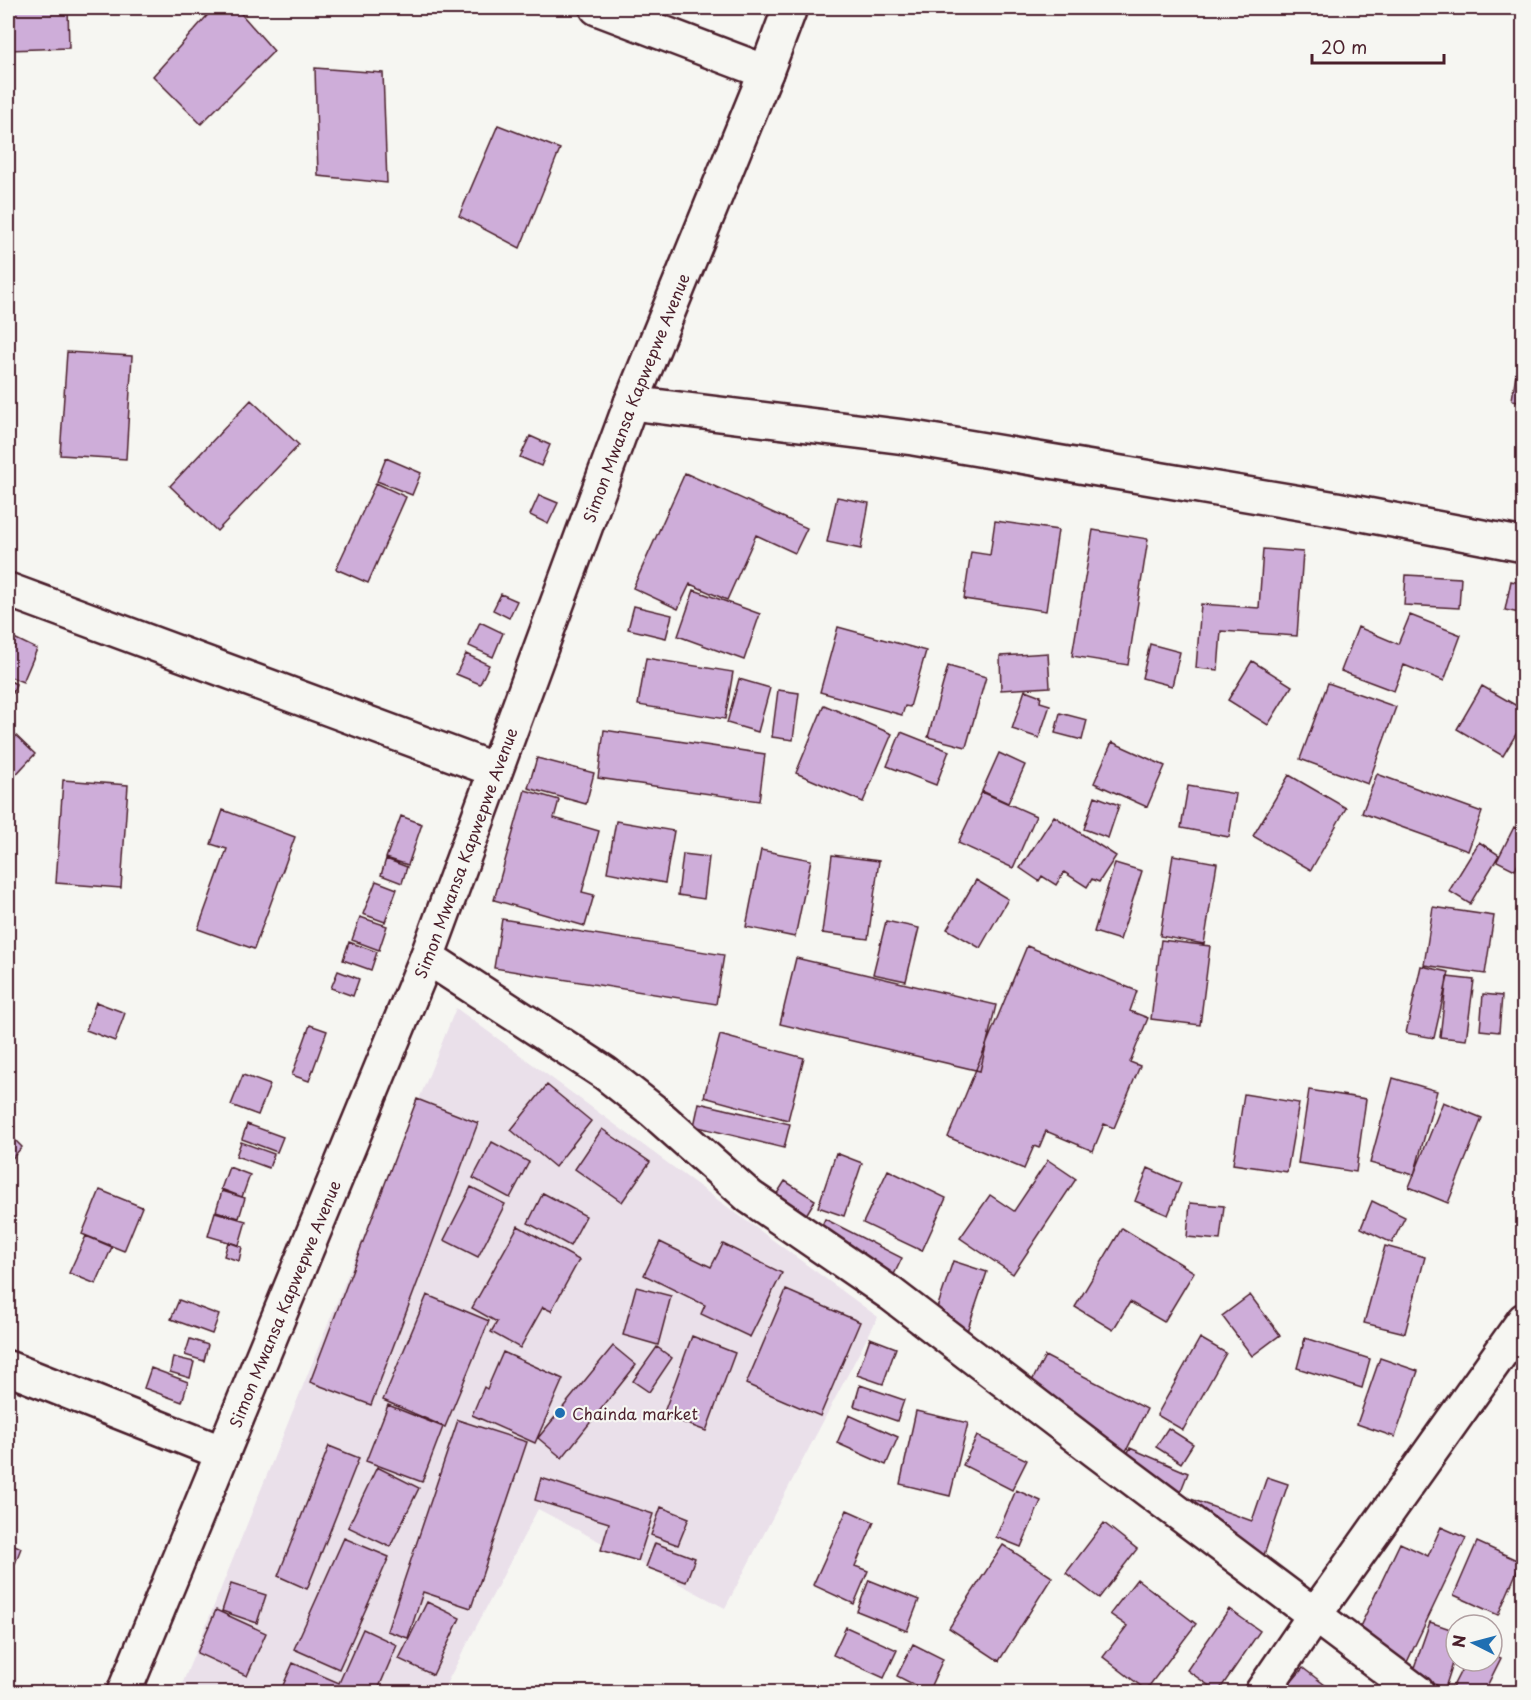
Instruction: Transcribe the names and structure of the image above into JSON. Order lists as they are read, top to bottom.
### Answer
{
  "streets": {
    "street": ["Simon Mwansa Kapwepwe Avenue"]
  },
  "places": ["Chainda market"],
  "scale_bar": "20 m",
  "north": "left"
}
